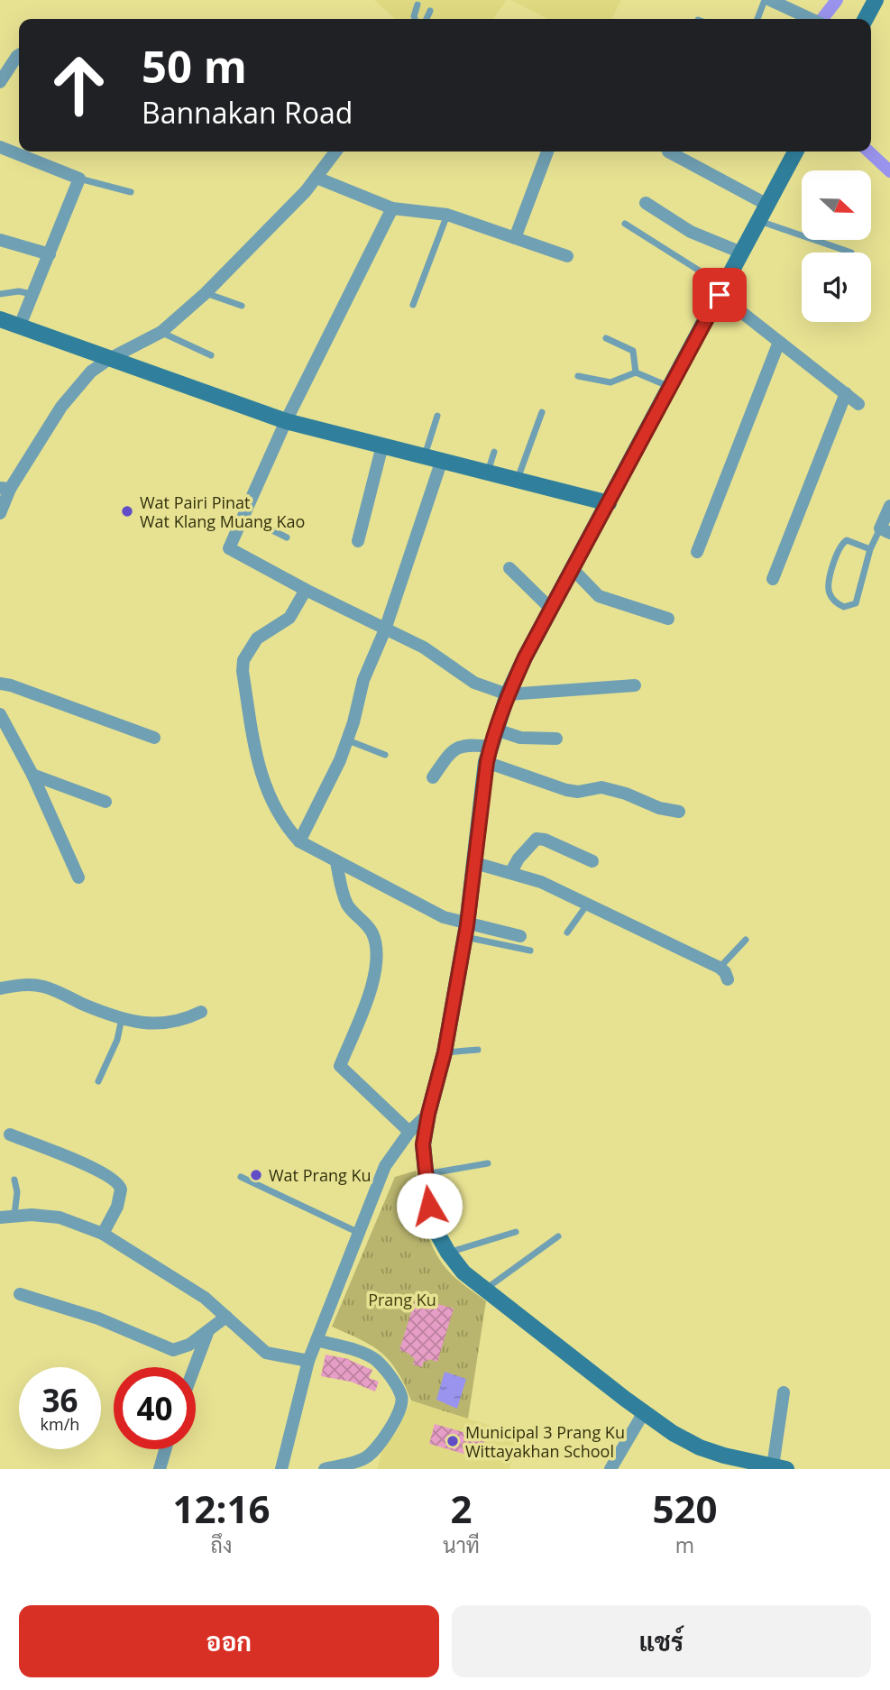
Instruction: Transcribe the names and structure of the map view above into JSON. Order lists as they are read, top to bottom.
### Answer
{
  "parks": ["Prang Ku"],
  "places": ["Wat Pairi Pinat Wat Klang Muang Kao", "Wat Prang Ku", "Municipal 3 Prang Ku Wittayakhan School"],
  "north": "right",
  "page": {
    "turn": ["50 m", "Bannakan Road"],
    "speed": "36 km/h",
    "limit": "40",
    "eta": [
      "12:16",
      "ถึง",
      "2",
      "นาที",
      "520",
      "m"
    ],
    "buttons": ["ออก", "แชร์"]
  }
}
